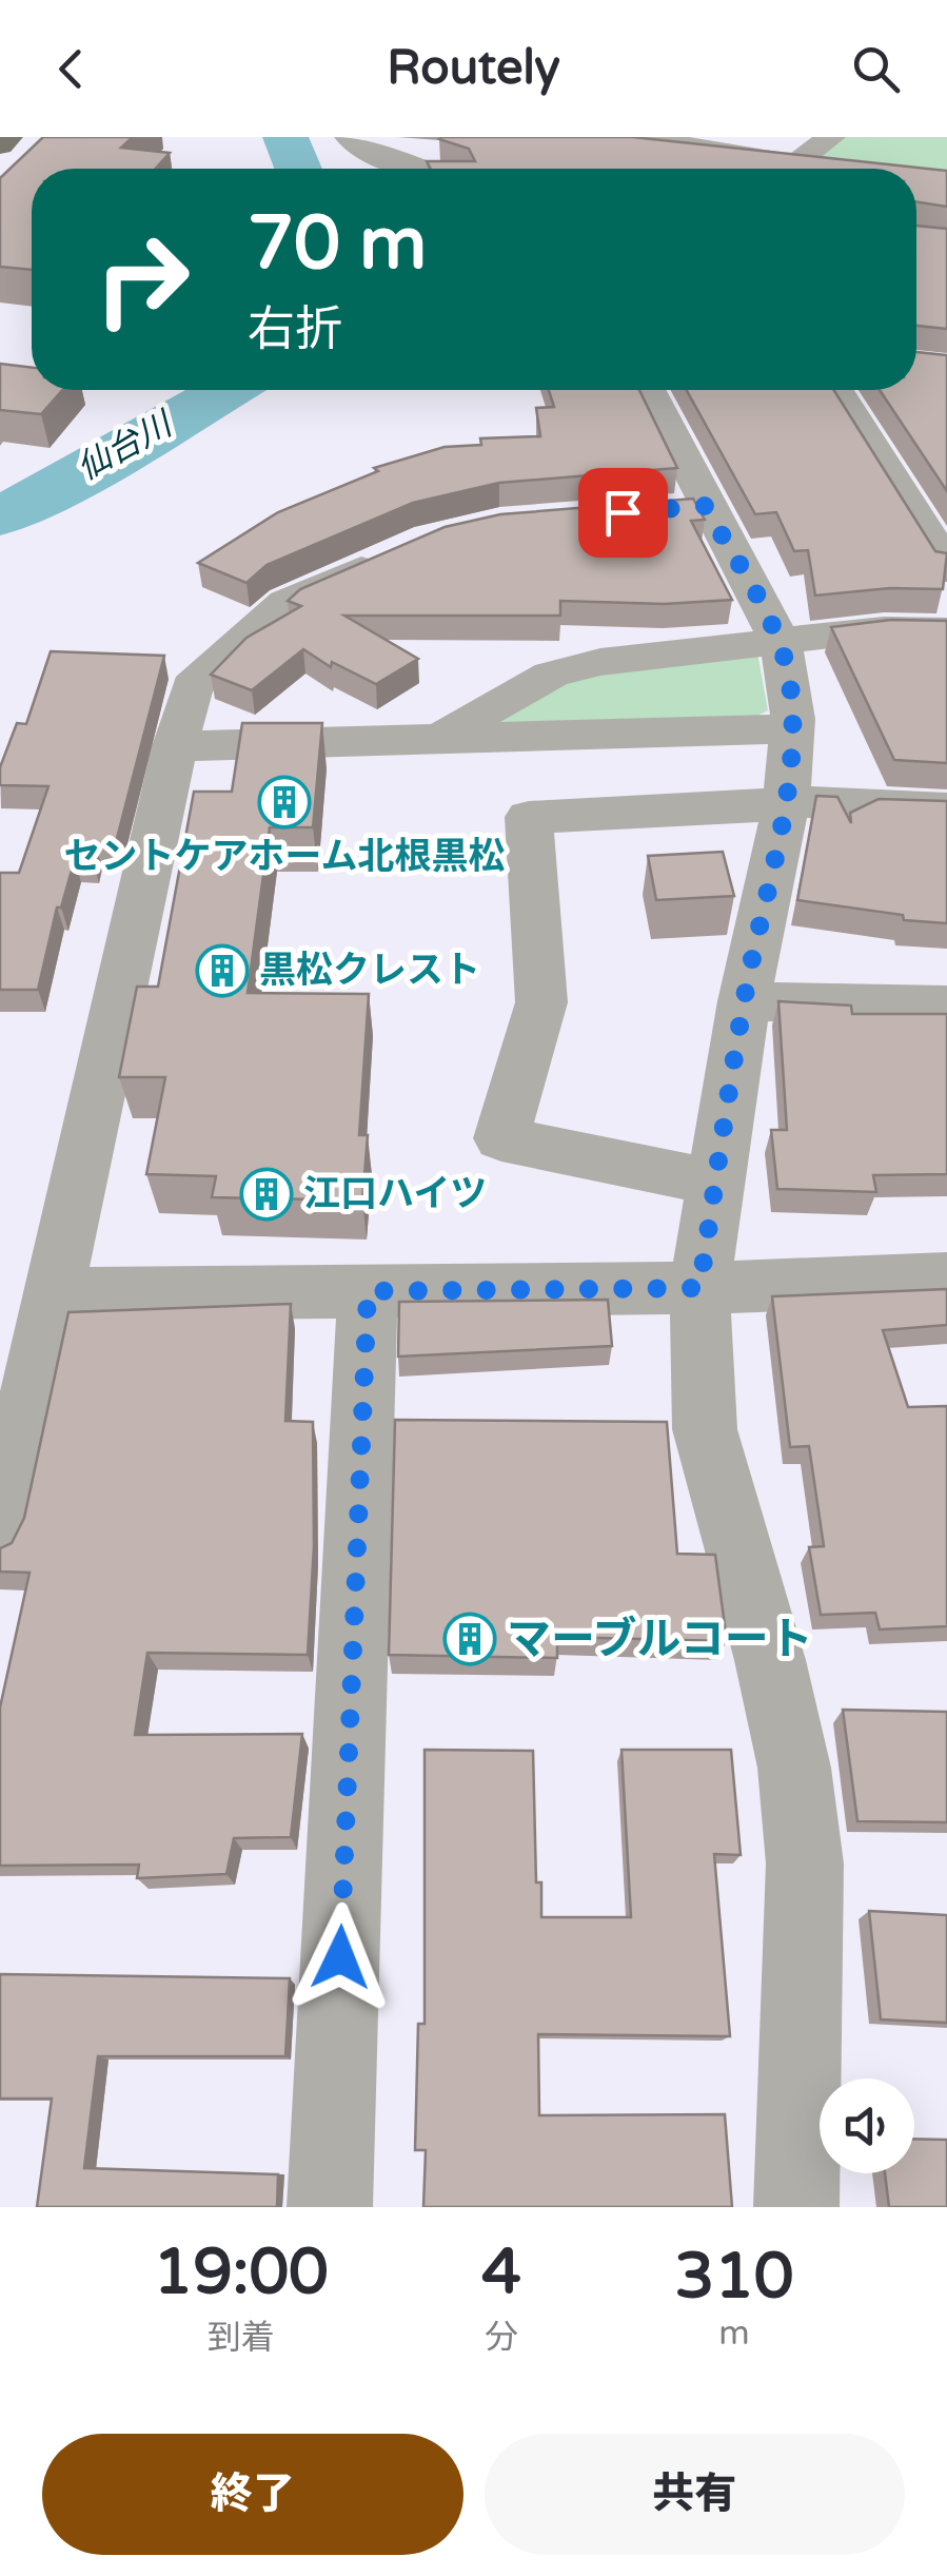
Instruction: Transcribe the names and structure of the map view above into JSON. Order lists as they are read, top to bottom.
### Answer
{
  "water": ["仙台川"],
  "places": {
    "building": [
      "セントケアホーム北根黒松",
      "黒松クレスト",
      "江口ハイツ",
      "マーブルコート"
    ]
  },
  "page": {
    "header": "Routely",
    "turn": ["70 m", "右折"],
    "eta": [
      "19:00",
      "到着",
      "4",
      "分",
      "310",
      "m"
    ],
    "buttons": ["終了", "共有"]
  }
}
